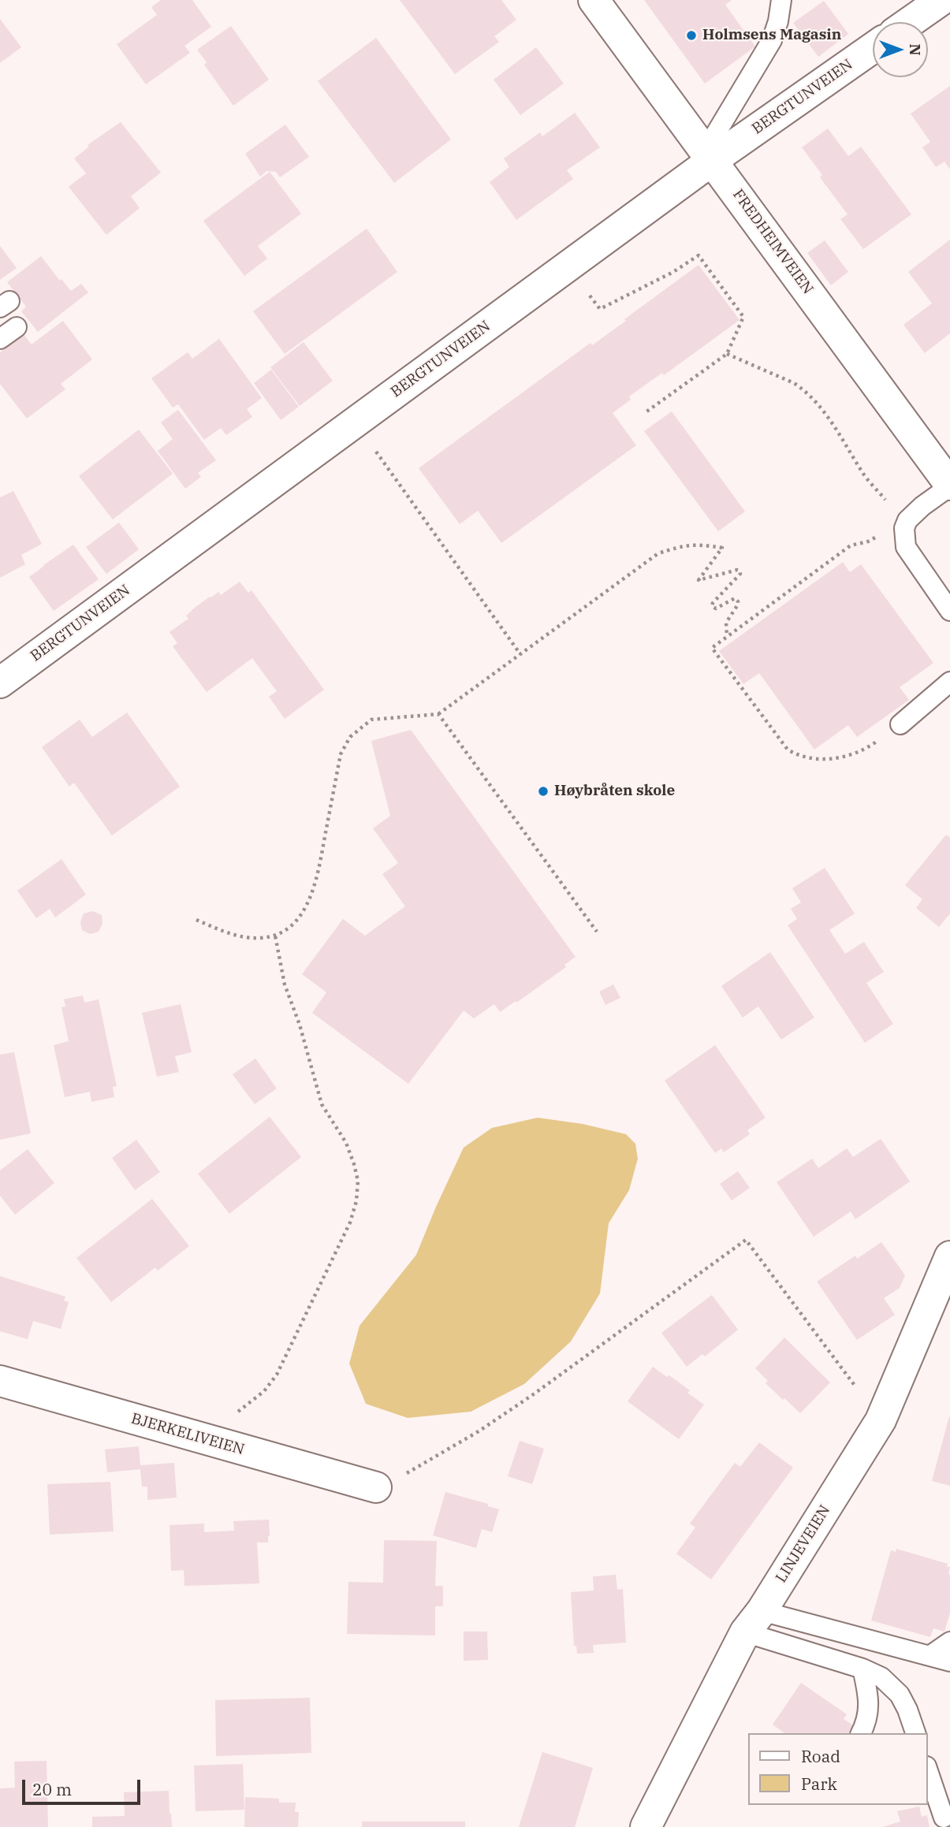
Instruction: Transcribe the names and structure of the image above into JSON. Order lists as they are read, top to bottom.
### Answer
{
  "streets": {
    "street": [
      "BERGTUNVEIEN",
      "FREDHEIMVEIEN",
      "BJERKELIVEIEN",
      "LINJEVEIEN"
    ]
  },
  "crossings": [
    ["BERGTUNVEIEN", "FREDHEIMVEIEN"]
  ],
  "places": ["Holmsens Magasin", "Høybråten skole"],
  "legend": ["Road", "Park"],
  "scale_bar": "20 m",
  "north": "right"
}
